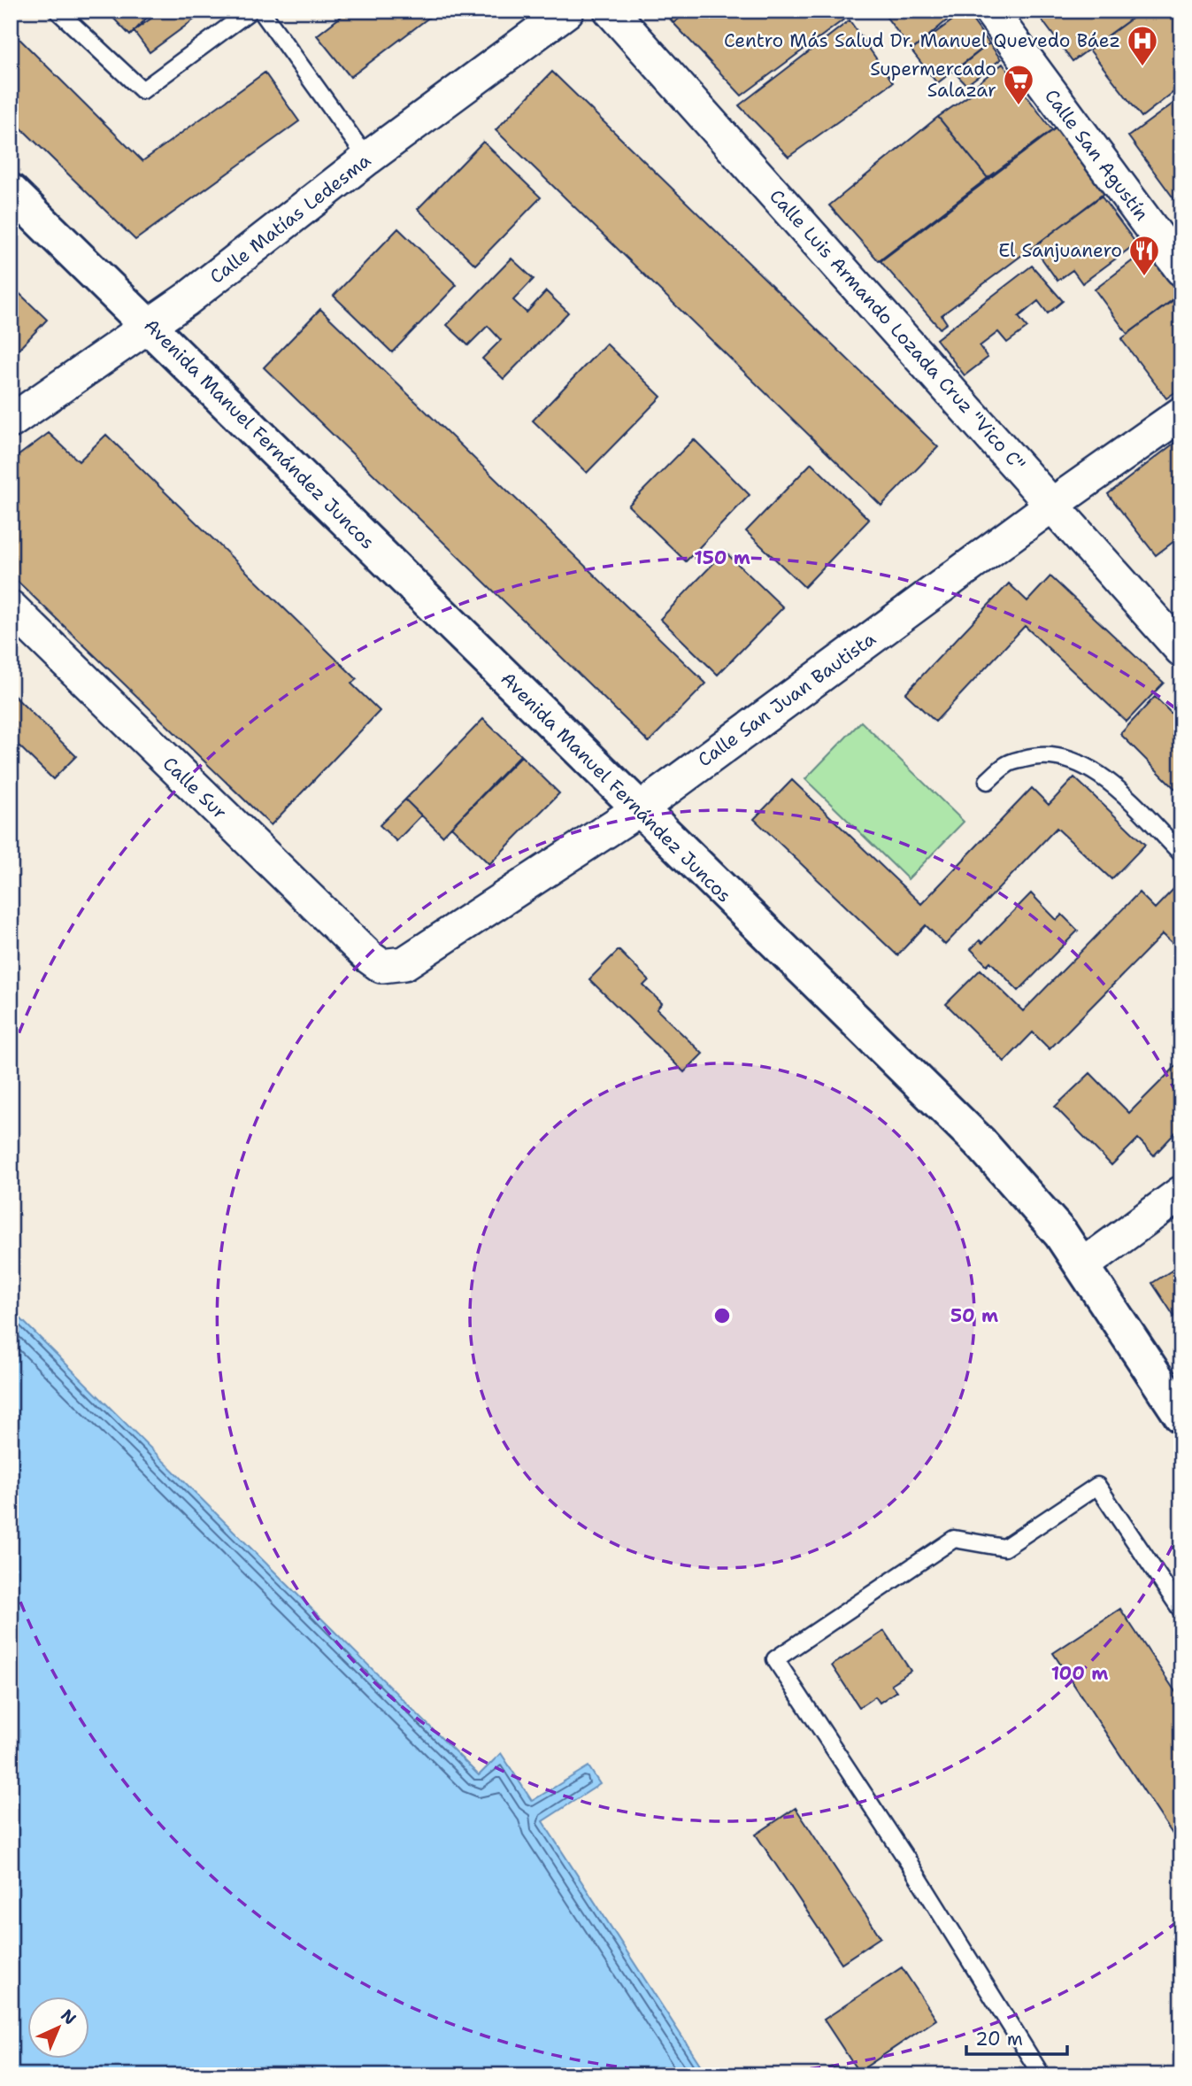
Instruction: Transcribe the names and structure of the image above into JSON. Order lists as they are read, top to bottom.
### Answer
{
  "streets": {
    "main road": ["Avenida Manuel Fernández Juncos"],
    "street": [
      "Calle San Agustín",
      "Calle Matías Ledesma",
      "Calle Luis Armando Lozada Cruz \"Vico C\"",
      "Calle San Juan Bautista",
      "Calle Sur"
    ]
  },
  "crossings": [
    ["Calle Matías Ledesma", "Avenida Manuel Fernández Juncos"],
    ["Calle Luis Armando Lozada Cruz \"Vico C\"", "Calle San Juan Bautista"],
    ["Avenida Manuel Fernández Juncos", "Calle San Juan Bautista"],
    ["Calle San Juan Bautista", "Calle Sur"]
  ],
  "places": {
    "hospital": ["Centro Más Salud Dr. Manuel Quevedo Báez"],
    "supermarket": ["Supermercado Salazar"],
    "restaurant": ["El Sanjuanero"]
  },
  "scale_bar": "20 m",
  "north": "top right",
  "rings": ["150 m", "50 m", "100 m"]
}
